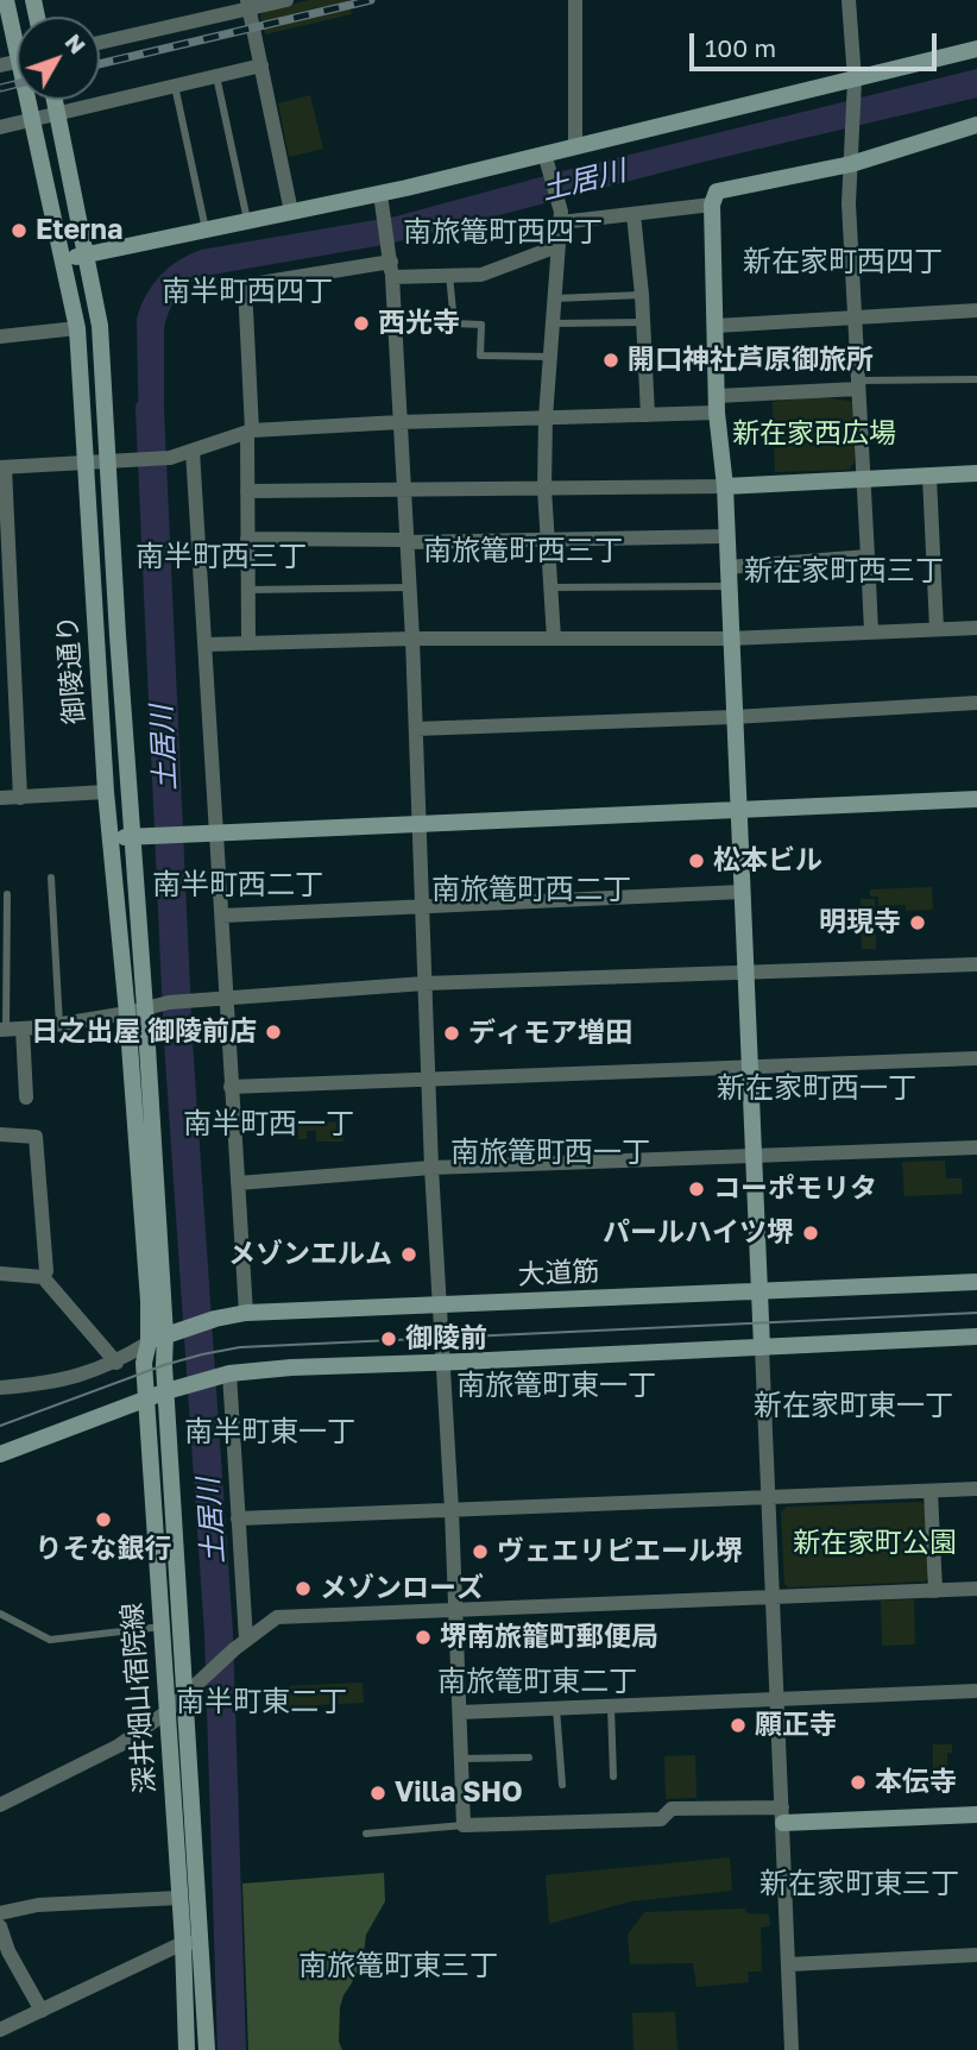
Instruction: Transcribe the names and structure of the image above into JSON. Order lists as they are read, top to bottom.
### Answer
{
  "streets": {
    "street": ["御陵通り", "大道筋", "深井畑山宿院線"]
  },
  "crossings": [
    ["御陵通り", "大道筋"],
    ["御陵通り", "深井畑山宿院線"],
    ["大道筋", "深井畑山宿院線"]
  ],
  "districts": [
    "南旅篭町西四丁",
    "新在家町西四丁",
    "南半町西四丁",
    "南旅篭町西三丁",
    "南半町西三丁",
    "新在家町西三丁",
    "南半町西二丁",
    "南旅篭町西二丁",
    "新在家町西一丁",
    "南半町西一丁",
    "南旅篭町西一丁",
    "南旅篭町東一丁",
    "新在家町東一丁",
    "南半町東一丁",
    "南旅篭町東二丁",
    "南半町東二丁",
    "新在家町東三丁",
    "南旅篭町東三丁"
  ],
  "water": ["土居川"],
  "parks": ["新在家西広場", "新在家町公園"],
  "places": [
    "Eterna",
    "西光寺",
    "開口神社芦原御旅所",
    "松本ビル",
    "明現寺",
    "日之出屋 御陵前店",
    "ディモア増田",
    "コーポモリタ",
    "パールハイツ堺",
    "メゾンエルム",
    "御陵前",
    "りそな銀行",
    "ヴェエリピエール堺",
    "メゾンローズ",
    "堺南旅籠町郵便局",
    "願正寺",
    "本伝寺",
    "Villa SHO"
  ],
  "scale_bar": "100 m",
  "north": "top right"
}
